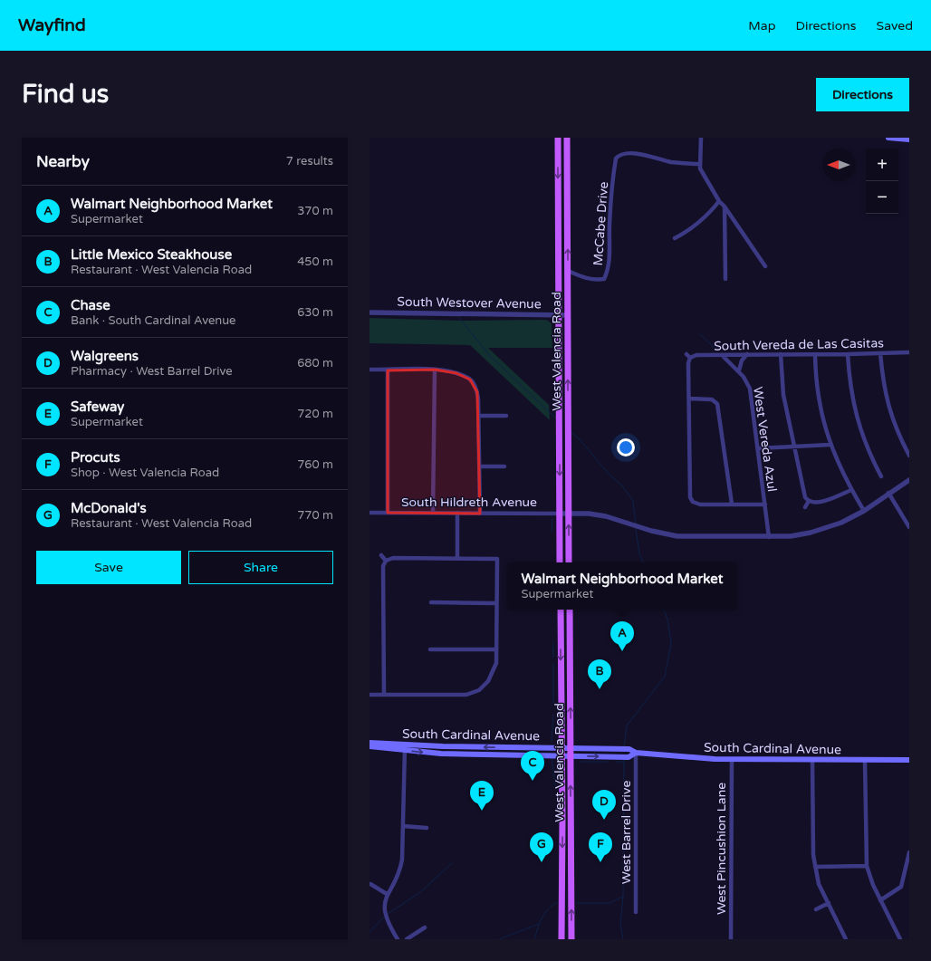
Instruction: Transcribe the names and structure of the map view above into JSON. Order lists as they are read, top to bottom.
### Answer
{
  "streets": {
    "main road": ["West Valencia Road", "South Cardinal Avenue"],
    "street": [
      "McCabe Drive",
      "South Westover Avenue",
      "South Vereda de Las Casitas",
      "West Vereda Azul",
      "South Hildreth Avenue",
      "West Barrel Drive",
      "West Pincushion Lane"
    ]
  },
  "crossings": [
    ["McCabe Drive", "West Valencia Road"],
    ["South Westover Avenue", "West Valencia Road"],
    ["South Vereda de Las Casitas", "West Vereda Azul"],
    ["West Valencia Road", "South Hildreth Avenue"],
    ["West Valencia Road", "South Cardinal Avenue"],
    ["South Cardinal Avenue", "West Barrel Drive"],
    ["South Cardinal Avenue", "West Pincushion Lane"]
  ],
  "north": "left",
  "page": {
    "header": "Wayfind",
    "nav": ["Map", "Directions", "Saved"],
    "buttons": [
      "Directions",
      ["Save", "Share"]
    ],
    "title": "Find us",
    "heading": ["Nearby", "7 results"],
    "map_buttons": ["+", "−"],
    "list": [
      {
        "mark": "A",
        "name": "Walmart Neighborhood Market",
        "note": "Supermarket",
        "value": "370 m"
      },
      {
        "mark": "B",
        "name": "Little Mexico Steakhouse",
        "note": "Restaurant · West Valencia Road",
        "value": "450 m"
      },
      {
        "mark": "C",
        "name": "Chase",
        "note": "Bank · South Cardinal Avenue",
        "value": "630 m"
      },
      {
        "mark": "D",
        "name": "Walgreens",
        "note": "Pharmacy · West Barrel Drive",
        "value": "680 m"
      },
      {
        "mark": "E",
        "name": "Safeway",
        "note": "Supermarket",
        "value": "720 m"
      },
      {
        "mark": "F",
        "name": "Procuts",
        "note": "Shop · West Valencia Road",
        "value": "760 m"
      },
      {
        "mark": "G",
        "name": "McDonald's",
        "note": "Restaurant · West Valencia Road",
        "value": "770 m"
      }
    ],
    "popup": ["Walmart Neighborhood Market", "Supermarket"],
    "pins": [
      "A",
      "B",
      "C",
      "E",
      "D",
      "F",
      "G"
    ]
  }
}
